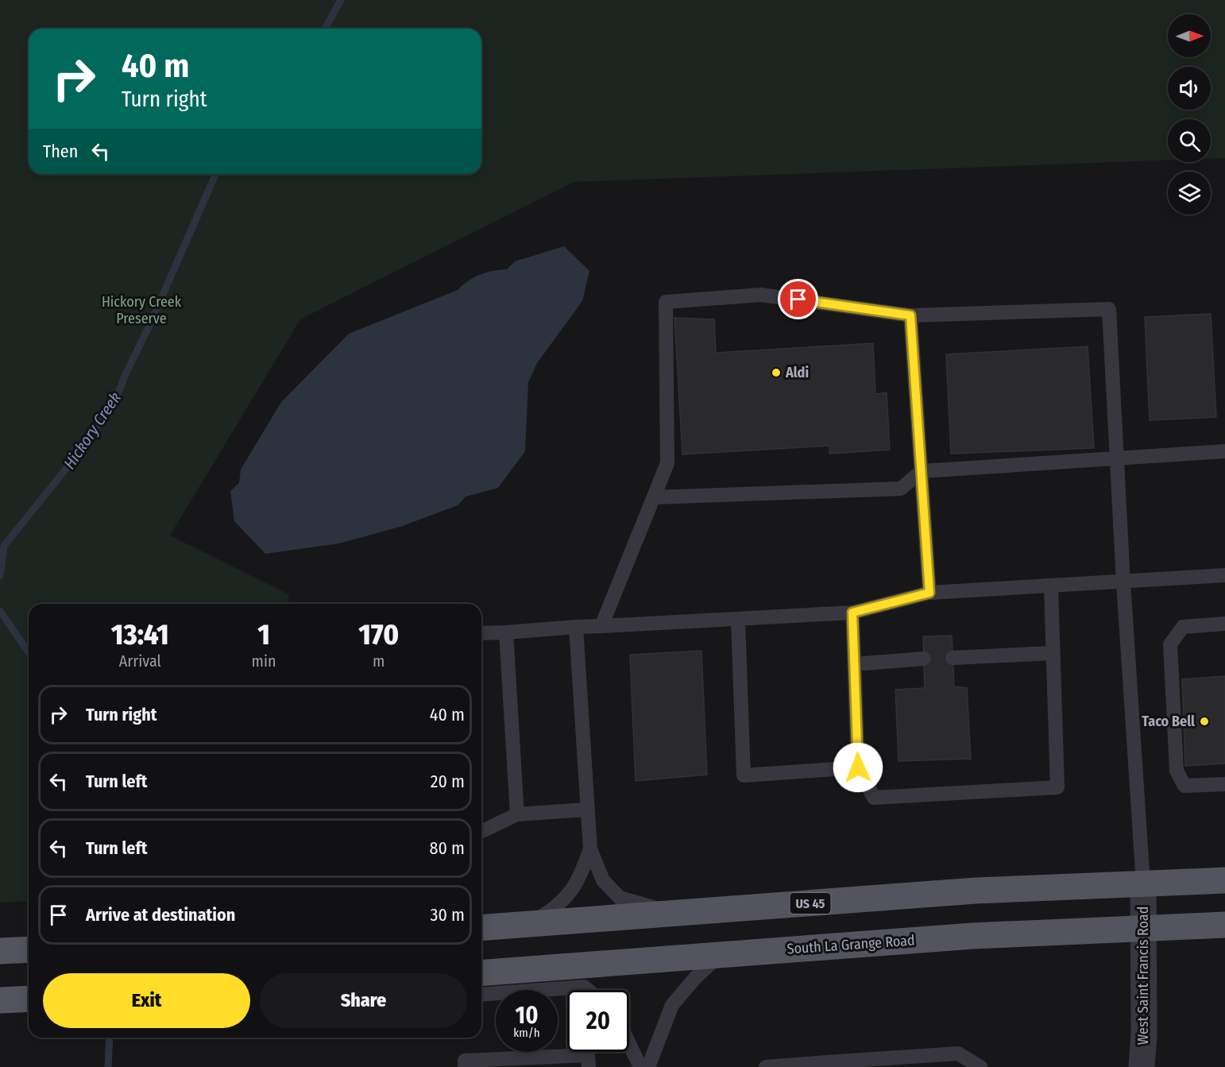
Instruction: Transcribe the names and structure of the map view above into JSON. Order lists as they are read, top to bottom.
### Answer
{
  "streets": {
    "main road": ["US 45", "South La Grange Road"],
    "street": ["West Saint Francis Road"]
  },
  "crossings": [
    ["US 45", "West Saint Francis Road"],
    ["South La Grange Road", "West Saint Francis Road"]
  ],
  "water": ["Hickory Creek"],
  "parks": ["Hickory Creek Preserve"],
  "places": ["Aldi", "Taco Bell"],
  "north": "right",
  "page": {
    "turn": ["40 m", "Turn right"],
    "then": "Then",
    "eta": [
      "13:41",
      "Arrival",
      "1",
      "min",
      "170",
      "m"
    ],
    "list": [
      {
        "name": "Turn right",
        "value": "40 m"
      },
      {
        "name": "Turn left",
        "value": "20 m"
      },
      {
        "name": "Turn left",
        "value": "80 m"
      },
      {
        "name": "Arrive at destination",
        "value": "30 m"
      }
    ],
    "buttons": ["Exit", "Share"],
    "speed": "10 km/h",
    "limit": "20"
  }
}
